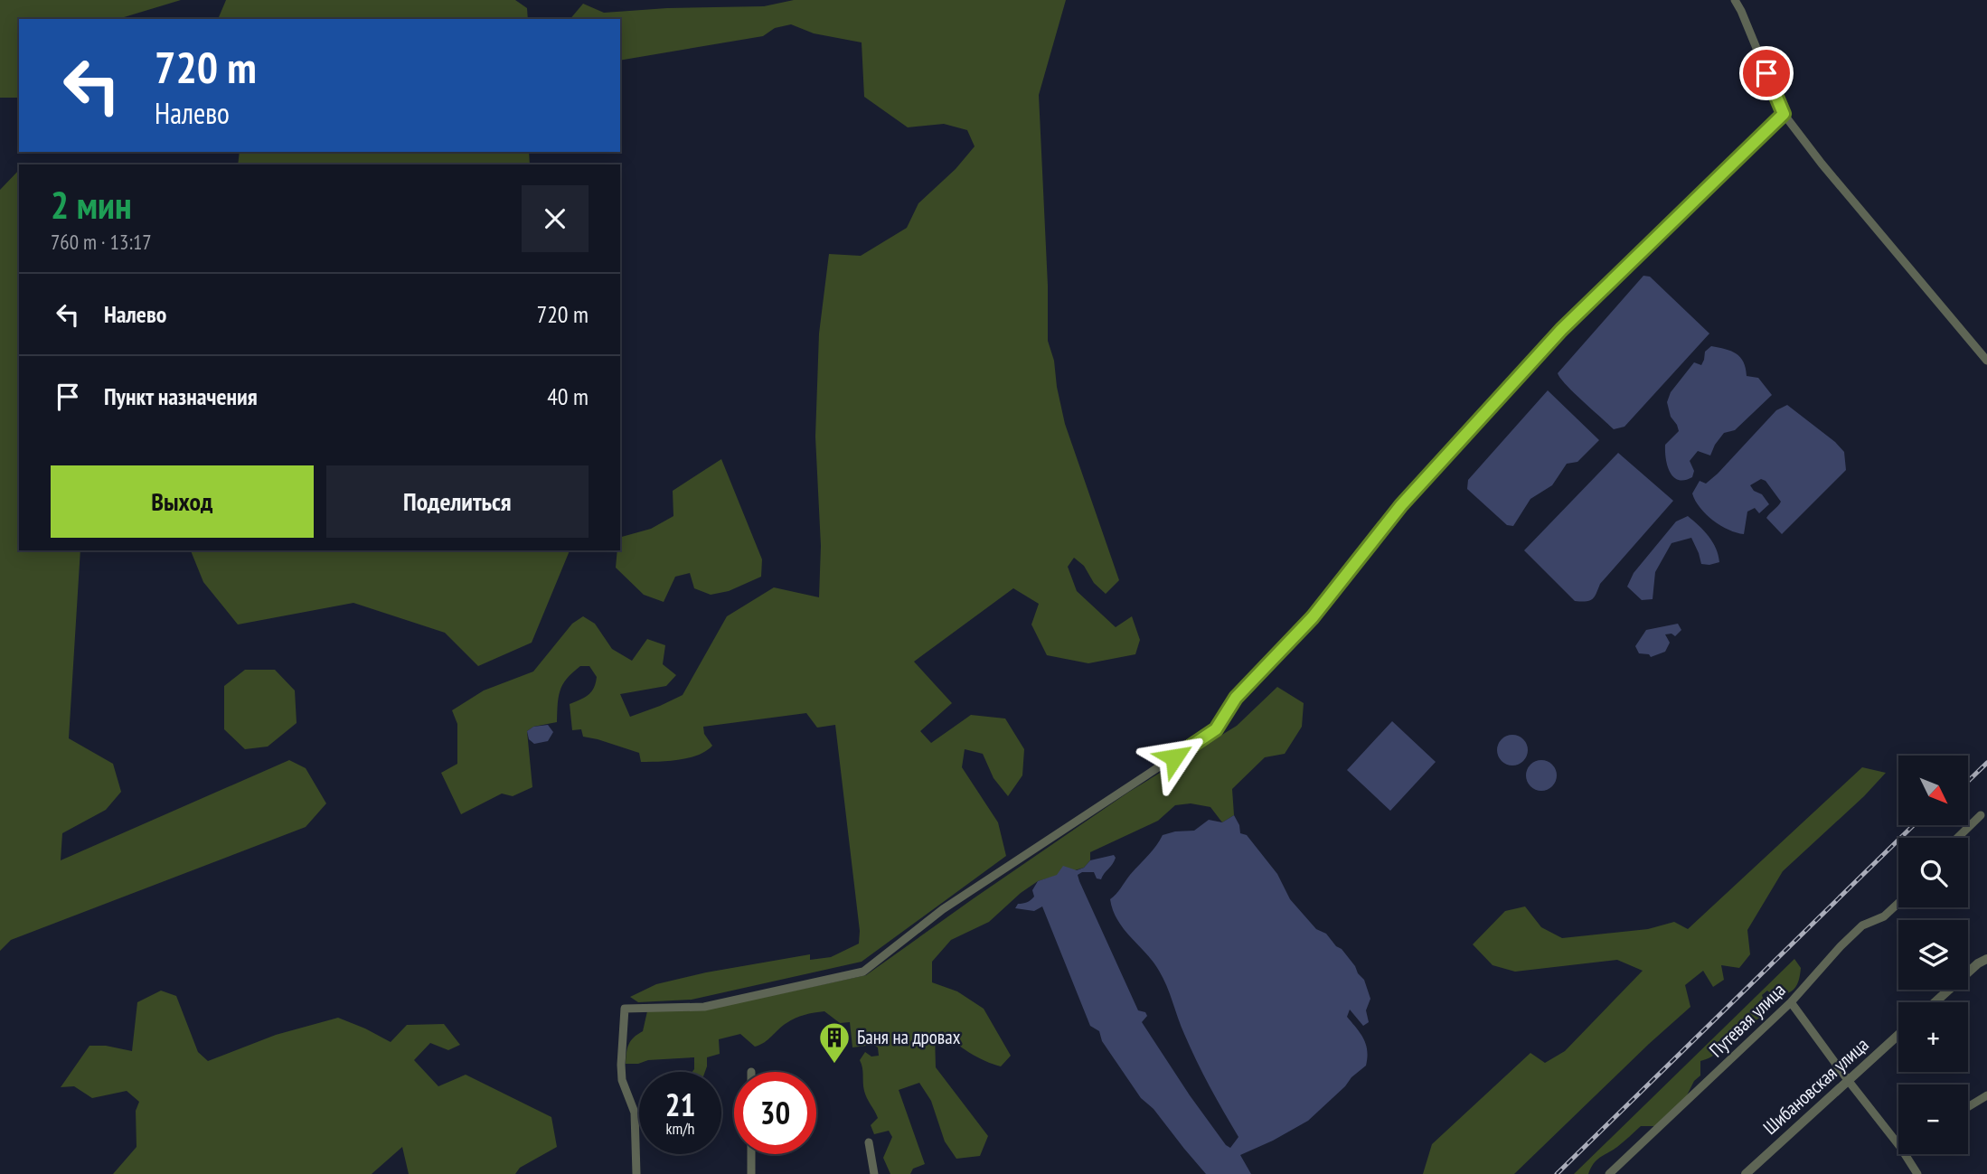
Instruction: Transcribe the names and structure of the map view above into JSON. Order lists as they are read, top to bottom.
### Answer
{
  "streets": {
    "street": ["Путевая улица", "Шибановская улица"]
  },
  "places": {
    "building": ["Баня на дровах"]
  },
  "north": "bottom right",
  "page": {
    "turn": ["720 m", "Налево"],
    "heading": ["2 мин", "760 m · 13:17"],
    "list": [
      {
        "name": "Налево",
        "value": "720 m"
      },
      {
        "name": "Пункт назначения",
        "value": "40 m"
      }
    ],
    "buttons": ["Выход", "Поделиться"],
    "map_buttons": ["+", "−"],
    "speed": "21 km/h",
    "limit": "30"
  }
}
